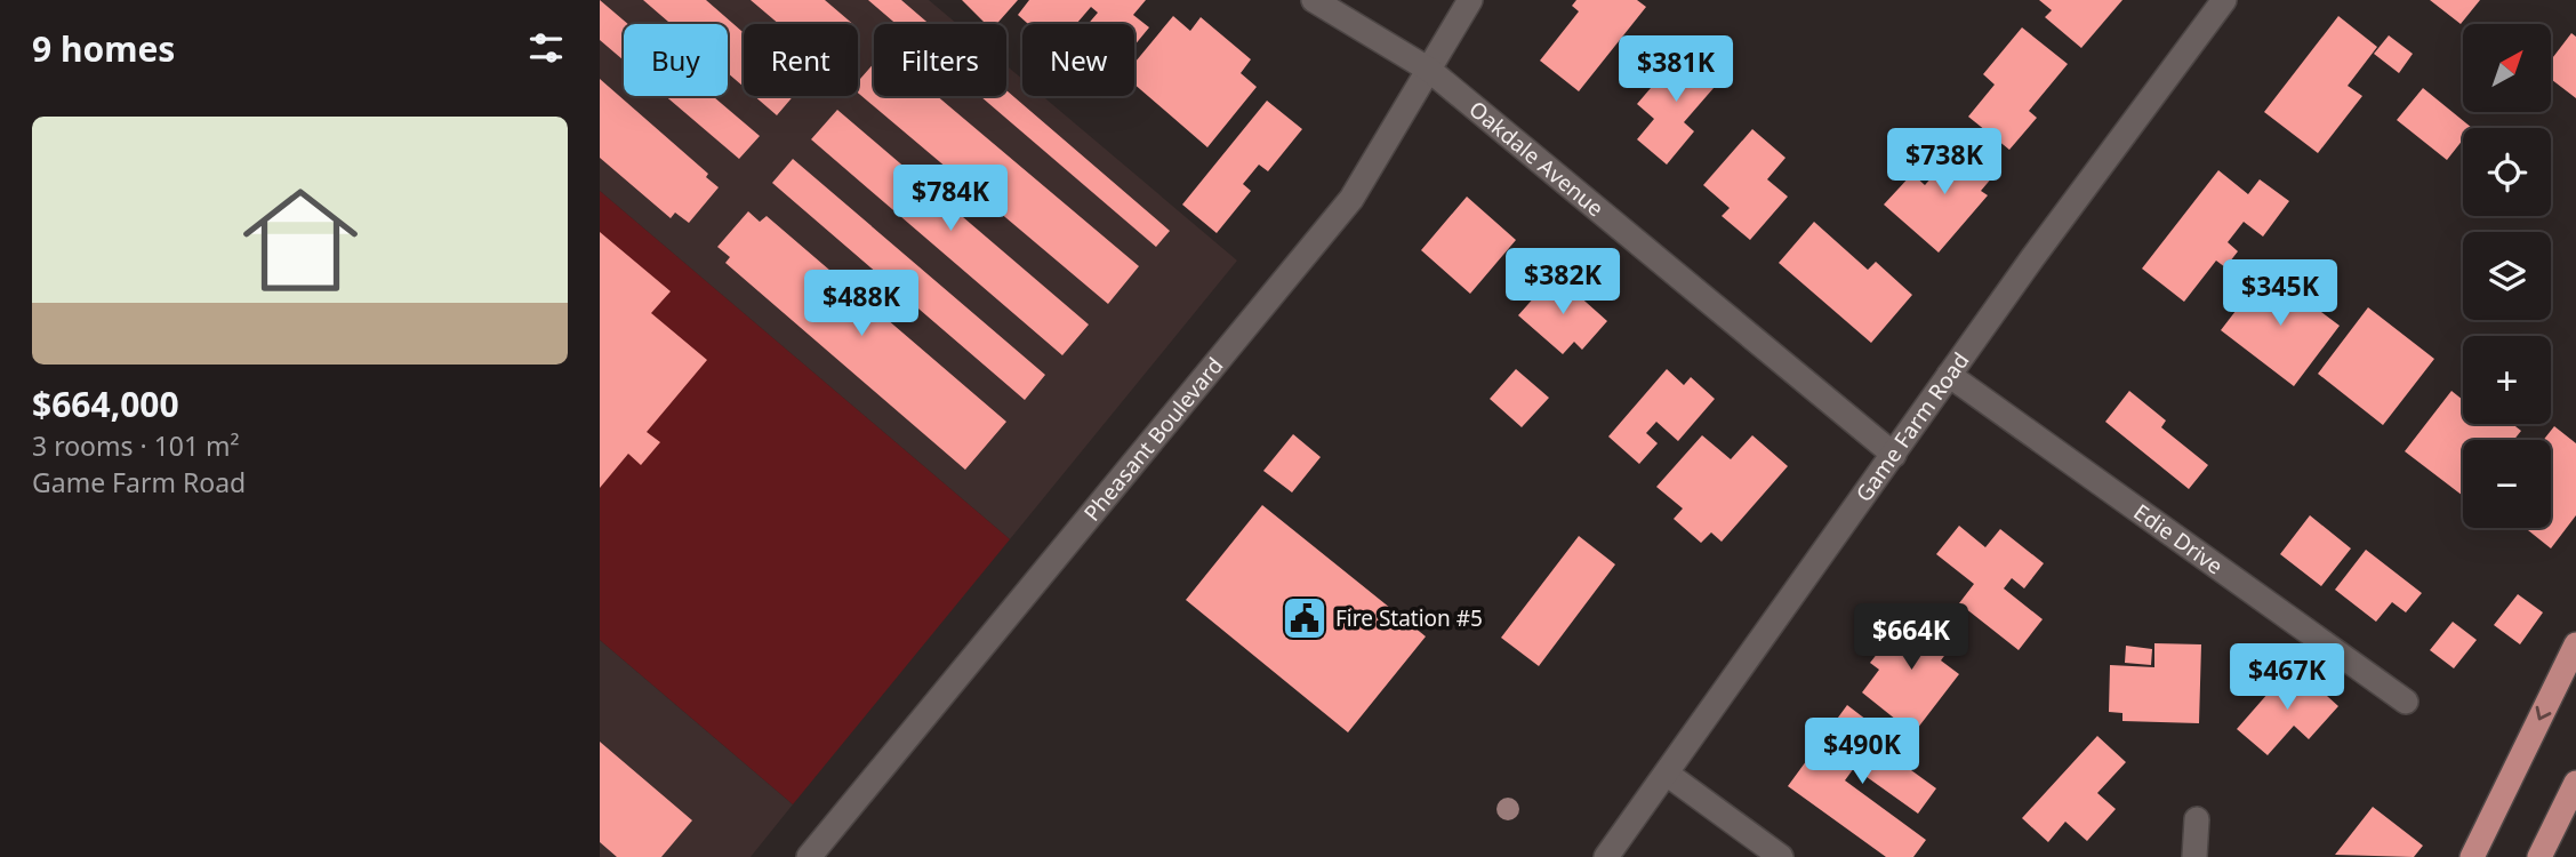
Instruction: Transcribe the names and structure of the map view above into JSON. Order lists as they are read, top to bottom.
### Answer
{
  "streets": {
    "street": [
      "Oakdale Avenue",
      "Game Farm Road",
      "Pheasant Boulevard",
      "Edie Drive"
    ]
  },
  "crossings": [
    ["Oakdale Avenue", "Game Farm Road"],
    ["Oakdale Avenue", "Pheasant Boulevard"],
    ["Game Farm Road", "Edie Drive"]
  ],
  "places": {
    "public building": ["Fire Station #5"]
  },
  "north": "top right",
  "page": {
    "heading": "9 homes",
    "map_buttons": ["+", "−"],
    "chip": [
      "Buy",
      "Rent",
      "Filters",
      "New"
    ],
    "price": [
      "$381K",
      "$738K",
      "$784K",
      "$382K",
      "$345K",
      "$488K",
      "$664K",
      "$467K",
      "$490K"
    ],
    "list": [
      {
        "name": "$664,000",
        "note": "3 rooms · 101 m² · Game Farm Road"
      }
    ]
  }
}
